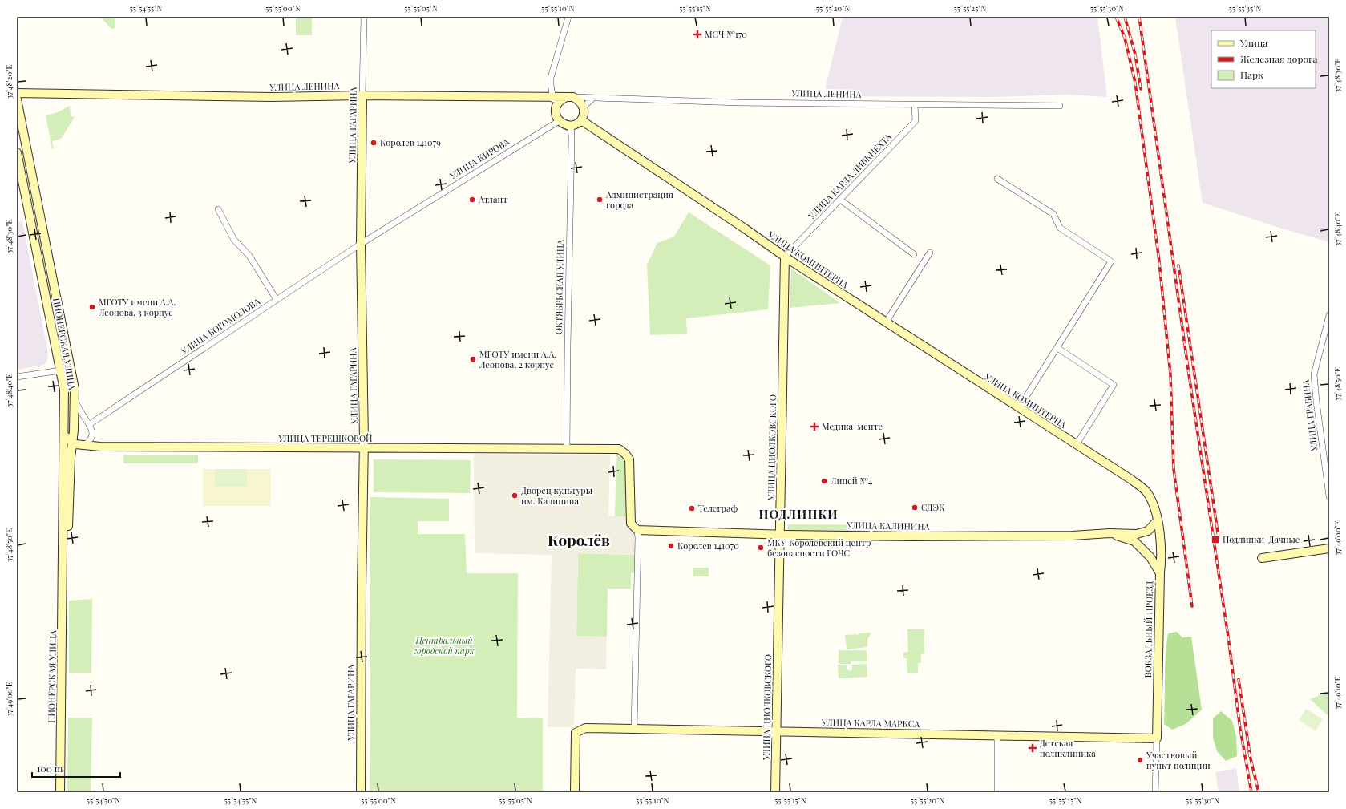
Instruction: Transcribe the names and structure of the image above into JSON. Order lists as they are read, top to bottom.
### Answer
{
  "streets": {
    "main road": [
      "УЛИЦА ЛЕНИНА",
      "УЛИЦА ГАГАРИНА",
      "УЛИЦА КОМИНТЕРНА",
      "ПИОНЕРСКАЯ УЛИЦА",
      "УЛИЦА ТЕРЕШКОВОЙ",
      "УЛИЦА ЦИОЛКОВСКОГО",
      "УЛИЦА КАЛИНИНА",
      "ВОКЗАЛЬНЫЙ ПРОЕЗД",
      "УЛИЦА КАРЛА МАРКСА"
    ],
    "street": [
      "УЛИЦА КИРОВА",
      "УЛИЦА КАРЛА ЛИБКНЕХТА",
      "ОКТЯБРЬСКАЯ УЛИЦА",
      "УЛИЦА БОГОМОЛОВА",
      "УЛИЦА ГРАБИНА"
    ]
  },
  "crossings": [
    ["УЛИЦА ЛЕНИНА", "УЛИЦА ГАГАРИНА"],
    ["УЛИЦА ЛЕНИНА", "УЛИЦА КИРОВА"],
    ["УЛИЦА ЛЕНИНА", "УЛИЦА КАРЛА ЛИБКНЕХТА"],
    ["УЛИЦА ЛЕНИНА", "УЛИЦА КОМИНТЕРНА"],
    ["УЛИЦА ЛЕНИНА", "ОКТЯБРЬСКАЯ УЛИЦА"],
    ["УЛИЦА ГАГАРИНА", "УЛИЦА КИРОВА"],
    ["УЛИЦА ГАГАРИНА", "УЛИЦА БОГОМОЛОВА"],
    ["УЛИЦА ГАГАРИНА", "УЛИЦА ТЕРЕШКОВОЙ"],
    ["УЛИЦА КИРОВА", "УЛИЦА КОМИНТЕРНА"],
    ["УЛИЦА КИРОВА", "ОКТЯБРЬСКАЯ УЛИЦА"],
    ["УЛИЦА КИРОВА", "УЛИЦА БОГОМОЛОВА"],
    ["УЛИЦА КАРЛА ЛИБКНЕХТА", "УЛИЦА КОМИНТЕРНА"],
    ["УЛИЦА КАРЛА ЛИБКНЕХТА", "УЛИЦА ЦИОЛКОВСКОГО"],
    ["УЛИЦА КОМИНТЕРНА", "ОКТЯБРЬСКАЯ УЛИЦА"],
    ["УЛИЦА КОМИНТЕРНА", "УЛИЦА ЦИОЛКОВСКОГО"],
    ["УЛИЦА КОМИНТЕРНА", "УЛИЦА КАЛИНИНА"],
    ["УЛИЦА КОМИНТЕРНА", "ВОКЗАЛЬНЫЙ ПРОЕЗД"],
    ["ОКТЯБРЬСКАЯ УЛИЦА", "УЛИЦА ТЕРЕШКОВОЙ"],
    ["ПИОНЕРСКАЯ УЛИЦА", "УЛИЦА ТЕРЕШКОВОЙ"],
    ["УЛИЦА ТЕРЕШКОВОЙ", "УЛИЦА КАЛИНИНА"],
    ["УЛИЦА ЦИОЛКОВСКОГО", "УЛИЦА КАЛИНИНА"],
    ["УЛИЦА ЦИОЛКОВСКОГО", "УЛИЦА КАРЛА МАРКСА"],
    ["УЛИЦА КАЛИНИНА", "ВОКЗАЛЬНЫЙ ПРОЕЗД"],
    ["ВОКЗАЛЬНЫЙ ПРОЕЗД", "УЛИЦА КАРЛА МАРКСА"]
  ],
  "districts": ["ПОДЛИПКИ", "Королёв"],
  "parks": ["Центральный городской парк"],
  "places": {
    "health": ["МСЧ №170", "Медика-менте", "Детская поликлиника"],
    "other": [
      "Королев 141079",
      "Атлант",
      "Администрация города",
      "МГОТУ имени А.А. Леонова, 3 корпус",
      "МГОТУ имени А.А. Леонова, 2 корпус",
      "Лицей №4",
      "Дворец культуры им. Калинина",
      "СДЭК",
      "Телеграф",
      "Королев 141070",
      "МКУ Королёвский центр безопасности ГОЧС",
      "Участковый пункт полиции"
    ],
    "transit": ["Подлипки-Дачные"]
  },
  "legend": ["Улица", "Железная дорога", "Парк"],
  "scale_bar": "100 m",
  "coordinates": [
    "55°54'55\"N",
    "55°55'00\"N",
    "55°55'05\"N",
    "55°55'10\"N",
    "55°55'15\"N",
    "55°55'20\"N",
    "55°55'25\"N",
    "55°55'30\"N",
    "55°55'35\"N",
    "37°48'30\"E",
    "37°48'20\"E",
    "37°48'40\"E",
    "37°48'50\"E",
    "37°49'00\"E",
    "37°49'10\"E",
    "55°54'50\"N"
  ]
}
